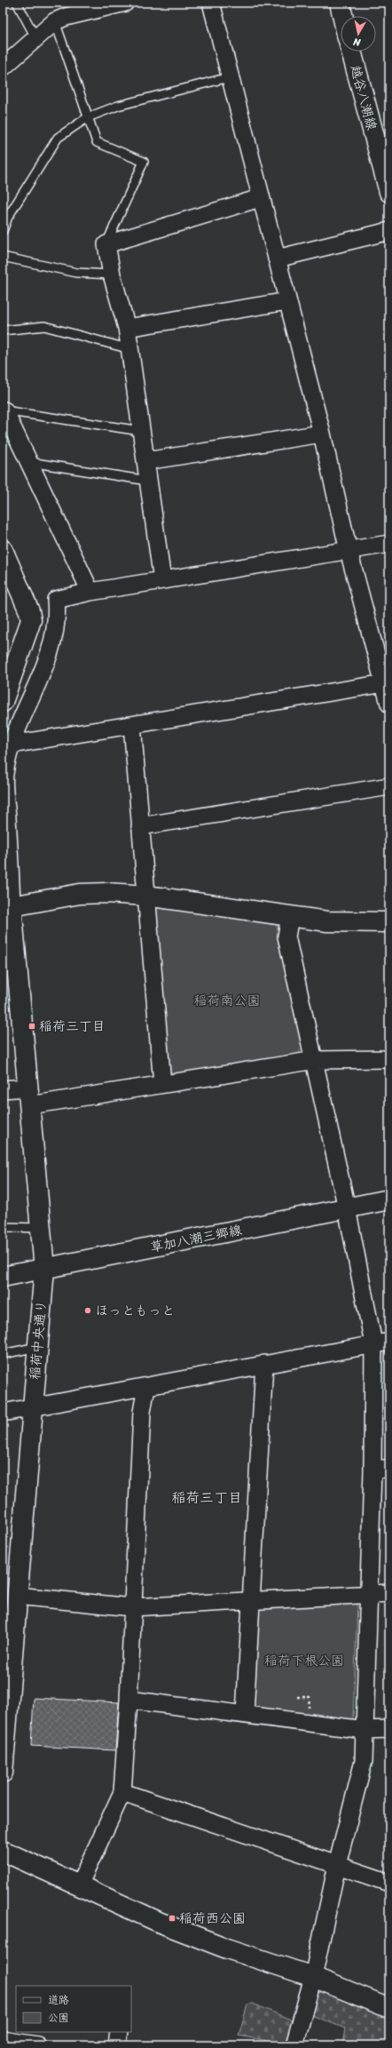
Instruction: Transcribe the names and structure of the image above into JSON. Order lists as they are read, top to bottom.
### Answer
{
  "streets": {
    "street": ["越谷八潮線", "草加八潮三郷線", "稲荷中央通り"]
  },
  "crossings": [
    ["草加八潮三郷線", "稲荷中央通り"]
  ],
  "districts": ["稲荷三丁目"],
  "parks": ["稲荷南公園", "稲荷下根公園"],
  "places": {
    "transit": ["稲荷三丁目", "稲荷西公園"],
    "other": ["ほっともっと"]
  },
  "legend": ["道路", "公園"],
  "north": "bottom"
}
